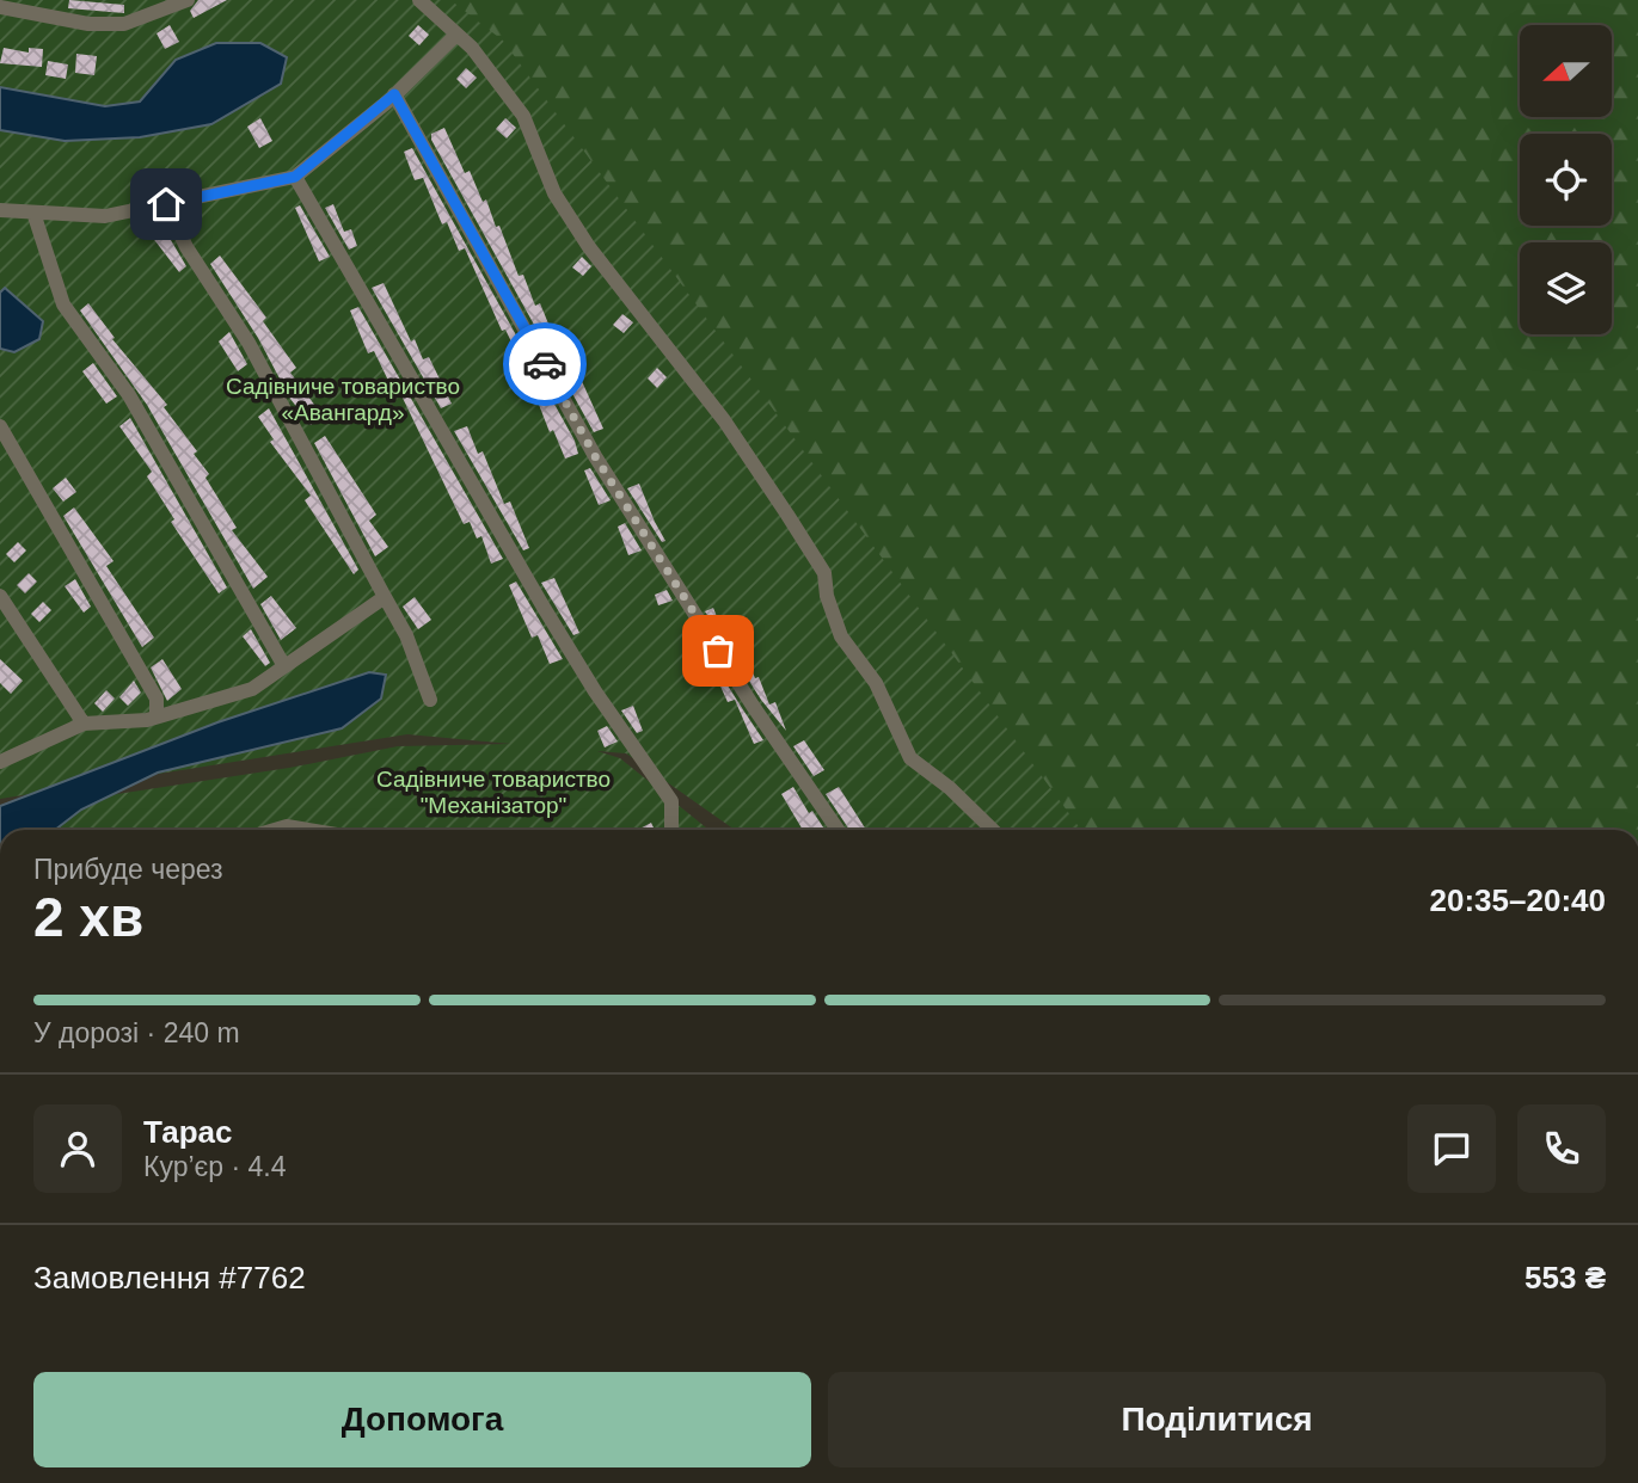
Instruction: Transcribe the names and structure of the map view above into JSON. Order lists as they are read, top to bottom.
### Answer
{
  "parks": ["Садівниче товариство «Авангард»", "Садівниче товариство \"Механізатор\""],
  "north": "left",
  "page": {
    "heading": ["2 хв", "Прибуде через", "20:35–20:40"],
    "panel": [
      "Тарас",
      "Кур’єр · 4.4",
      "Замовлення #7762",
      "553 ₴"
    ],
    "bar": "У дорозі · 240 m",
    "buttons": ["Допомога", "Поділитися"]
  }
}
